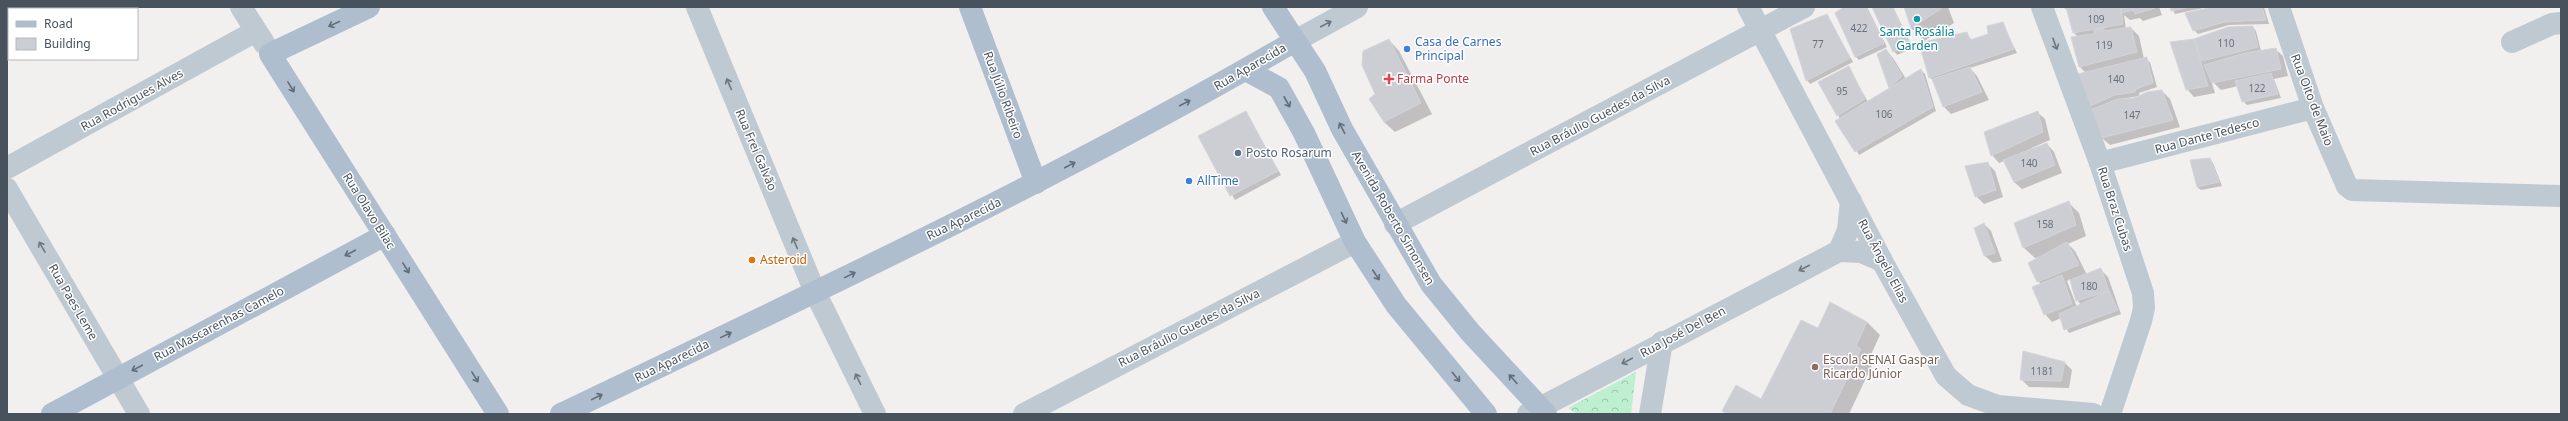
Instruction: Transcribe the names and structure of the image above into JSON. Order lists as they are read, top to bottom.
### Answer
{
  "streets": {
    "main road": [
      "Rua Aparecida",
      "Rua Júlio Ribeiro",
      "Rua Olavo Bilac",
      "Avenida Roberto Simonsen",
      "Rua Mascarenhas Camelo"
    ],
    "street": [
      "Rua Rodrigues Alves",
      "Rua Oito de Maio",
      "Rua Bráulio Guedes da Silva",
      "Rua Dante Tedesco",
      "Rua Frei Galvão",
      "Rua Braz Cubas",
      "Rua Ângelo Elias",
      "Rua Paes Leme",
      "Rua José Del Ben"
    ]
  },
  "crossings": [
    ["Rua Aparecida", "Rua Júlio Ribeiro"],
    ["Rua Aparecida", "Rua Frei Galvão"],
    ["Rua Aparecida", "Avenida Roberto Simonsen"],
    ["Rua Rodrigues Alves", "Rua Olavo Bilac"],
    ["Rua Oito de Maio", "Rua Dante Tedesco"],
    ["Rua Bráulio Guedes da Silva", "Avenida Roberto Simonsen"],
    ["Rua Bráulio Guedes da Silva", "Rua Ângelo Elias"],
    ["Rua Dante Tedesco", "Rua Braz Cubas"],
    ["Rua Olavo Bilac", "Rua Mascarenhas Camelo"],
    ["Avenida Roberto Simonsen", "Rua José Del Ben"],
    ["Rua Ângelo Elias", "Rua José Del Ben"],
    ["Rua Paes Leme", "Rua Mascarenhas Camelo"]
  ],
  "one_way": [
    "Rua Aparecida",
    "Rua Frei Galvão",
    "Rua Braz Cubas",
    "Rua Olavo Bilac",
    "Rua Paes Leme",
    "Rua Mascarenhas Camelo",
    "Rua José Del Ben"
  ],
  "places": {
    "other": [
      "Santa Rosália Garden",
      "Casa de Carnes Principal",
      "Posto Rosarum",
      "AllTime",
      "Asteroid",
      "Escola SENAI Gaspar Ricardo Júnior"
    ],
    "health": ["Farma Ponte"]
  },
  "house_numbers": [
    "109",
    "422",
    "110",
    "77",
    "119",
    "140",
    "122",
    "95",
    "106",
    "147",
    "140",
    "158",
    "180",
    "1181"
  ],
  "legend": ["Road", "Building"]
}
